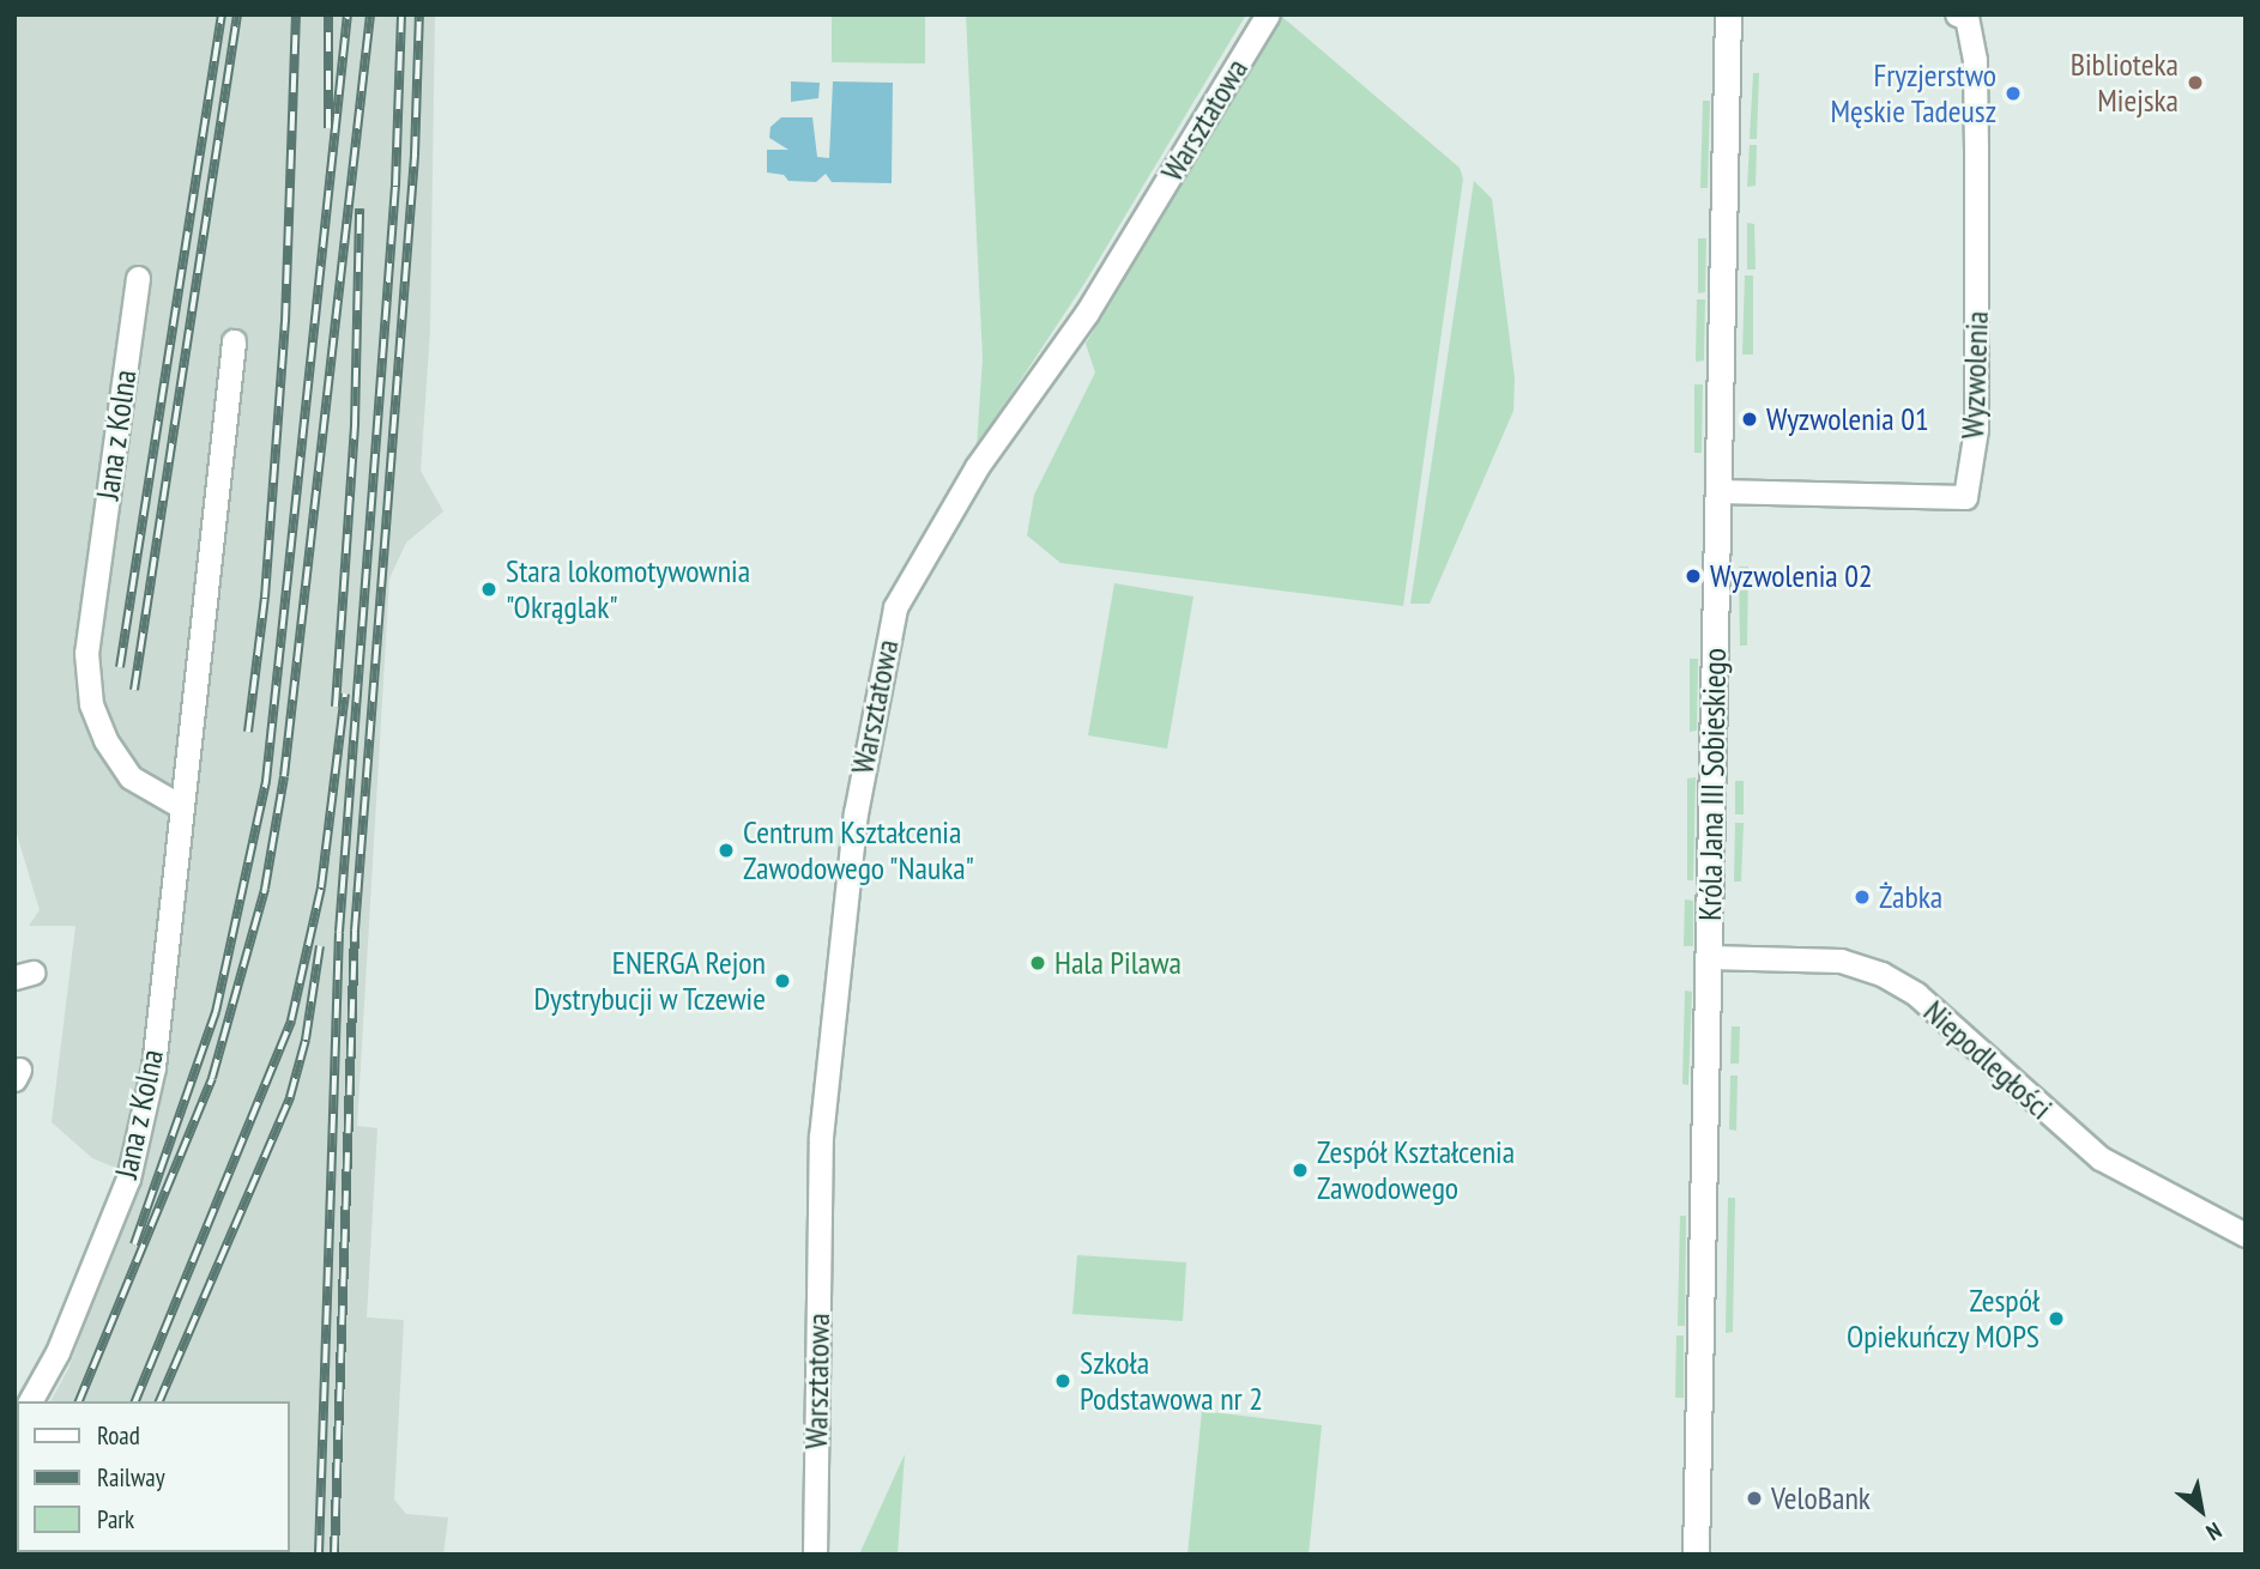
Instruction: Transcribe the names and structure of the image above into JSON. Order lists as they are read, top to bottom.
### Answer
{
  "streets": {
    "street": [
      "Warsztatowa",
      "Wyzwolenia",
      "Jana z Kolna",
      "Króla Jana III Sobieskiego",
      "Niepodległości"
    ]
  },
  "crossings": [
    ["Wyzwolenia", "Króla Jana III Sobieskiego"],
    ["Króla Jana III Sobieskiego", "Niepodległości"]
  ],
  "places": [
    "Biblioteka Miejska",
    "Fryzjerstwo Męskie Tadeusz",
    "Wyzwolenia 01",
    "Wyzwolenia 02",
    "Stara lokomotywownia \"Okrąglak\"",
    "Centrum Kształcenia Zawodowego \"Nauka\"",
    "Żabka",
    "Hala Pilawa",
    "ENERGA Rejon Dystrybucji w Tczewie",
    "Zespół Kształcenia Zawodowego",
    "Zespół Opiekuńczy MOPS",
    "Szkoła Podstawowa nr 2",
    "VeloBank"
  ],
  "legend": ["Road", "Railway", "Park"],
  "north": "bottom right"
}
